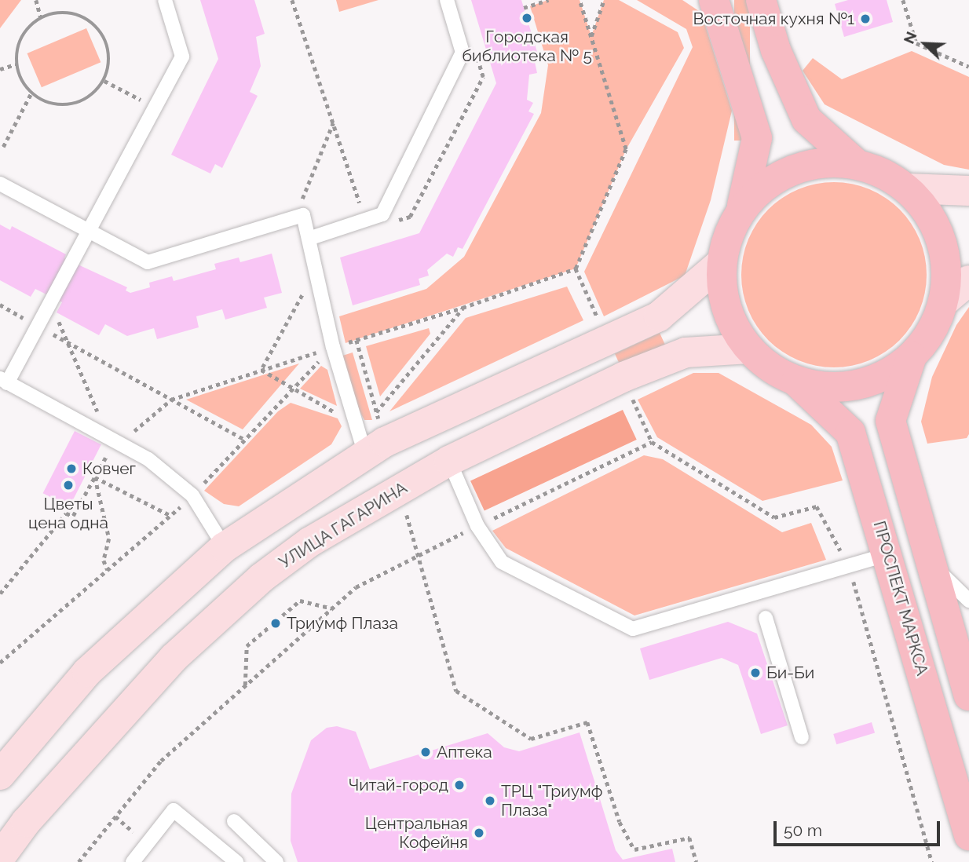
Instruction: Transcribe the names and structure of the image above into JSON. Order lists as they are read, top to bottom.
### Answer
{
  "streets": {
    "main road": ["УЛИЦА ГАГАРИНА", "ПРОСПЕКТ МАРКСА"]
  },
  "places": [
    "Городская библиотека № 5",
    "Восточная кухня №1",
    "Ковчег",
    "Цветы цена одна",
    "Триумф Плаза",
    "Би-Би",
    "Аптека",
    "Читай-город",
    "ТРЦ \"Триумф Плаза\"",
    "Центральная Кофейня"
  ],
  "scale_bar": "50 m",
  "north": "top left"
}
